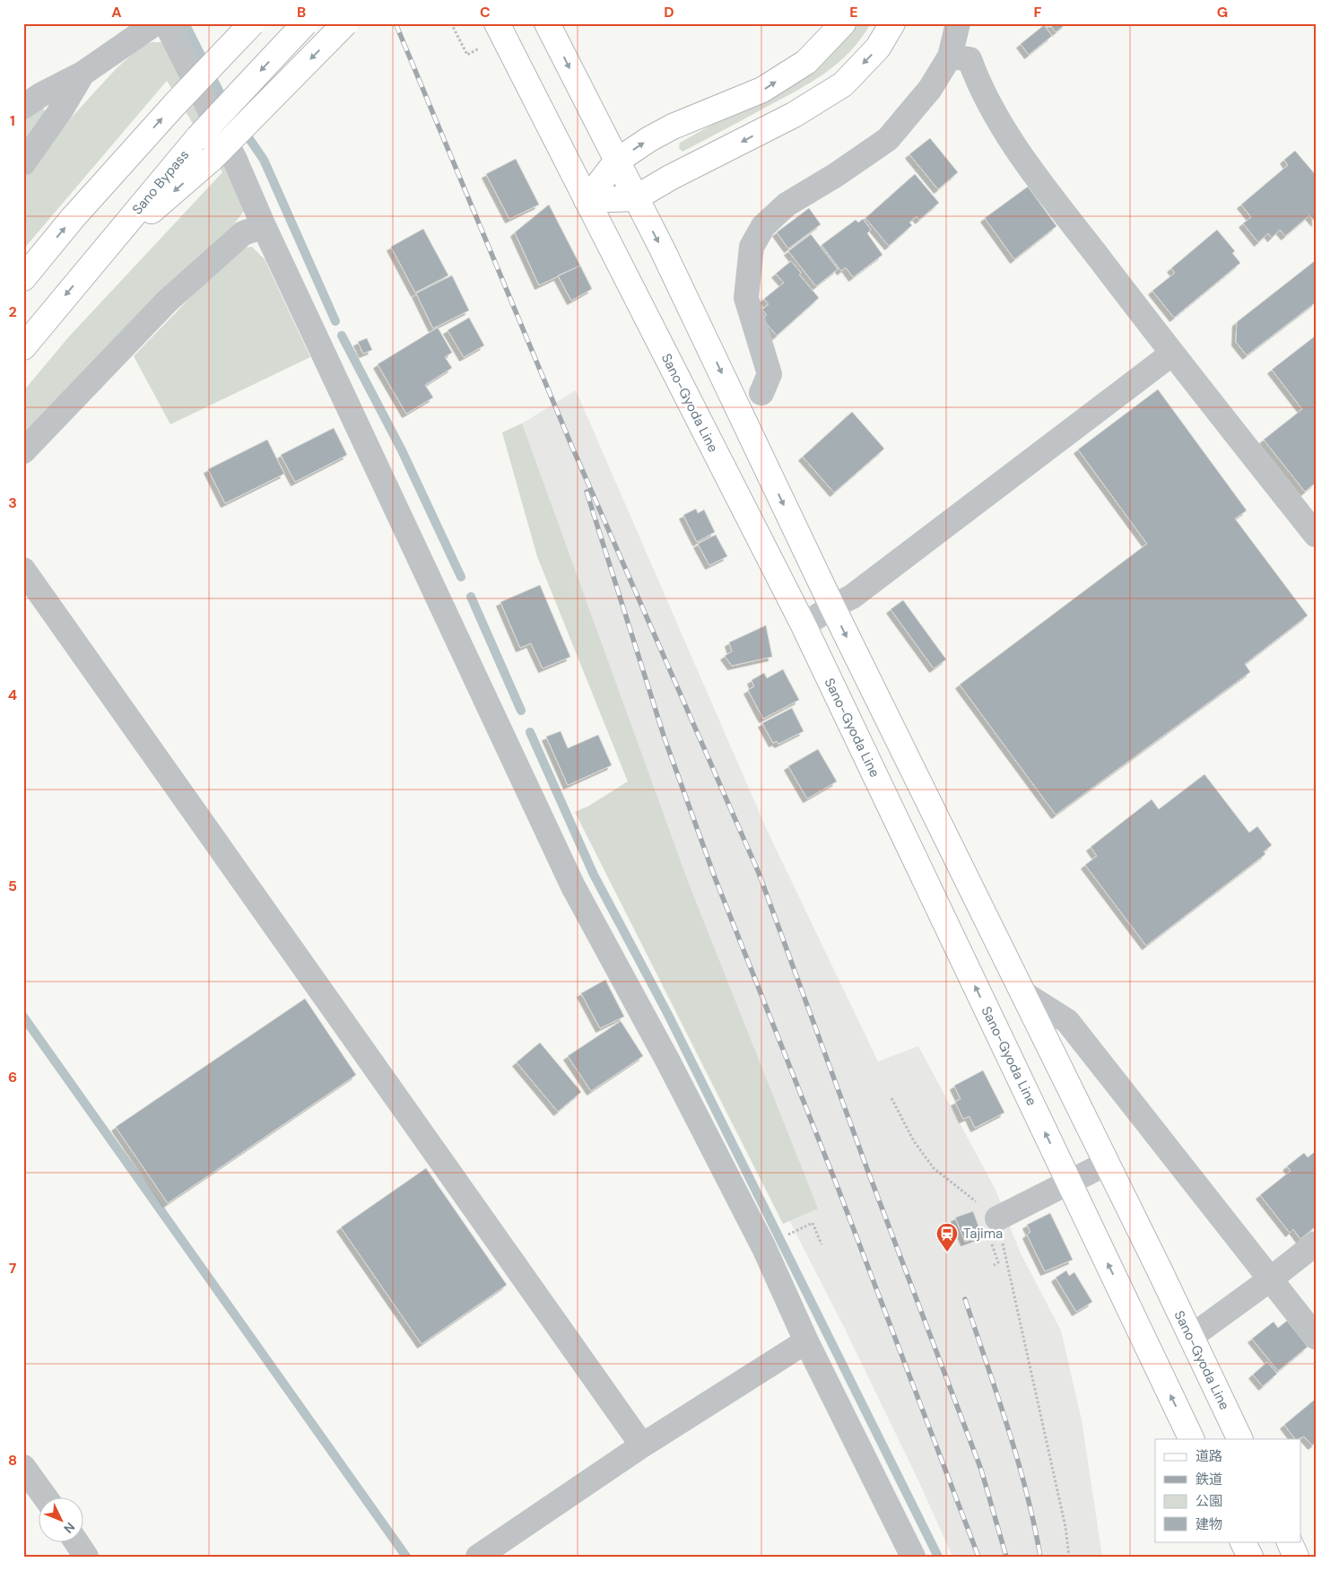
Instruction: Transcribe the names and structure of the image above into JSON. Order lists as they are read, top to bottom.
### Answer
{
  "streets": {
    "main road": ["Sano Bypass", "Sano-Gyoda Line"]
  },
  "places": {
    "station": ["Tajima"]
  },
  "legend": [
    "道路",
    "鉄道",
    "公園",
    "建物"
  ],
  "north": "bottom right",
  "grid": {
    "columns": [
      "A",
      "B",
      "C",
      "D",
      "E",
      "F",
      "G"
    ],
    "rows": [
      "1",
      "2",
      "3",
      "4",
      "5",
      "6",
      "7",
      "8"
    ]
  }
}
